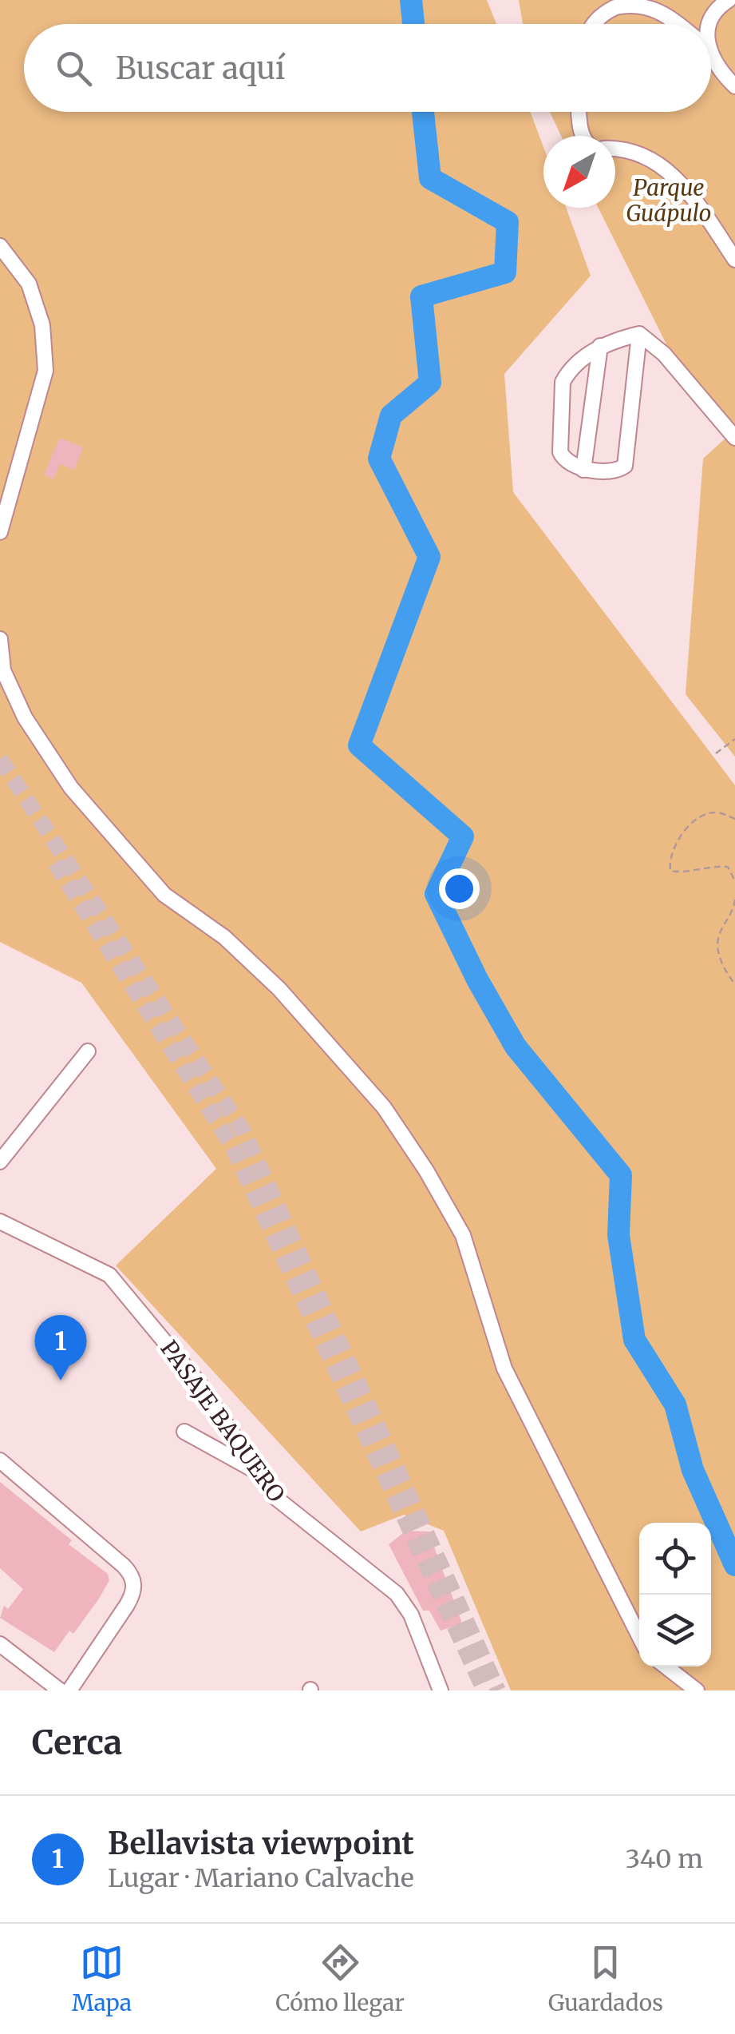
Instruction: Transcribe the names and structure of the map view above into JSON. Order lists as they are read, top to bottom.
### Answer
{
  "streets": {
    "street": ["PASAJE BAQUERO"]
  },
  "parks": ["Parque Guápulo"],
  "north": "bottom left",
  "page": {
    "search": "Buscar aquí",
    "pins": "1",
    "heading": "Cerca",
    "list": [
      {
        "mark": "1",
        "name": "Bellavista viewpoint",
        "note": "Lugar · Mariano Calvache",
        "value": "340 m"
      }
    ],
    "nav": ["Mapa", "Cómo llegar", "Guardados"]
  }
}
